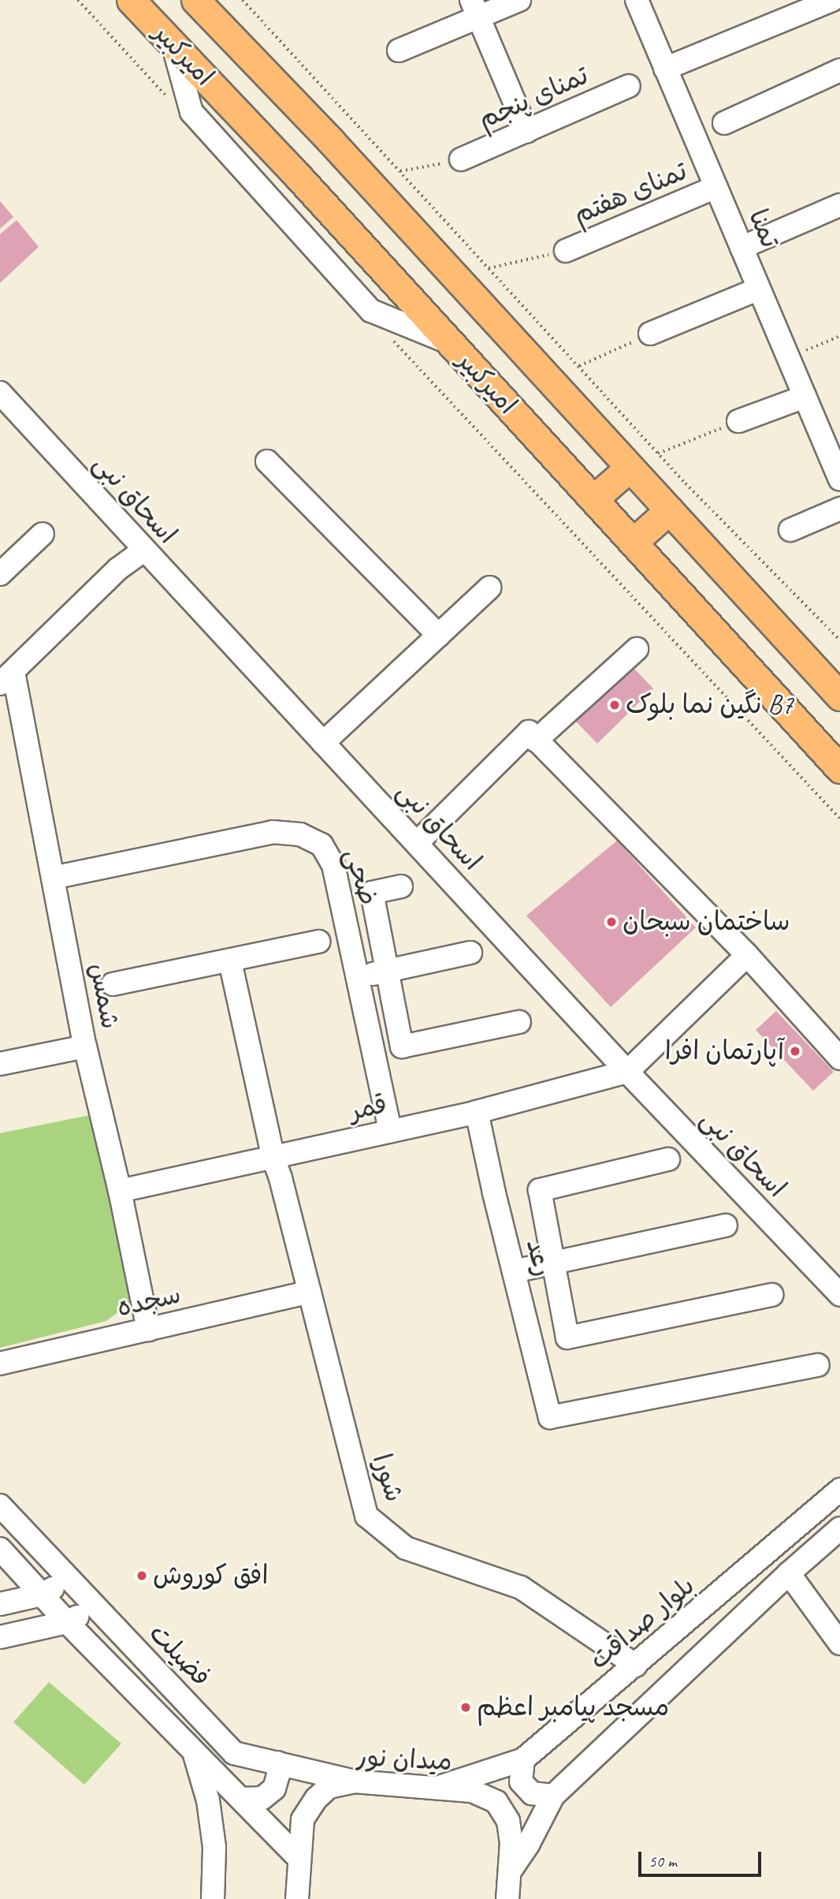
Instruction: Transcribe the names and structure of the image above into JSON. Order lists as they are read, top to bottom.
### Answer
{
  "streets": {
    "main road": ["امیرکبیر"],
    "street": [
      "تمنای پنجم",
      "تمنای هفتم",
      "تمنا",
      "اسحاق نبی",
      "ضحی",
      "شمس",
      "قمر",
      "رعد",
      "سجده",
      "شورا",
      "بلوار صداقت",
      "فضیلت",
      "میدان نور"
    ]
  },
  "crossings": [
    ["تمنای هفتم", "تمنا"],
    ["اسحاق نبی", "قمر"],
    ["ضحی", "شمس"],
    ["ضحی", "قمر"],
    ["شمس", "قمر"],
    ["شمس", "سجده"],
    ["قمر", "رعد"],
    ["قمر", "شورا"],
    ["سجده", "شورا"],
    ["شورا", "بلوار صداقت"],
    ["بلوار صداقت", "میدان نور"],
    ["فضیلت", "میدان نور"]
  ],
  "places": [
    "نگین نما بلوک B7",
    "ساختمان سبحان",
    "آپارتمان افرا",
    "افق کوروش",
    "مسجد پیامبر اعظم"
  ],
  "scale_bar": "50 m"
}
